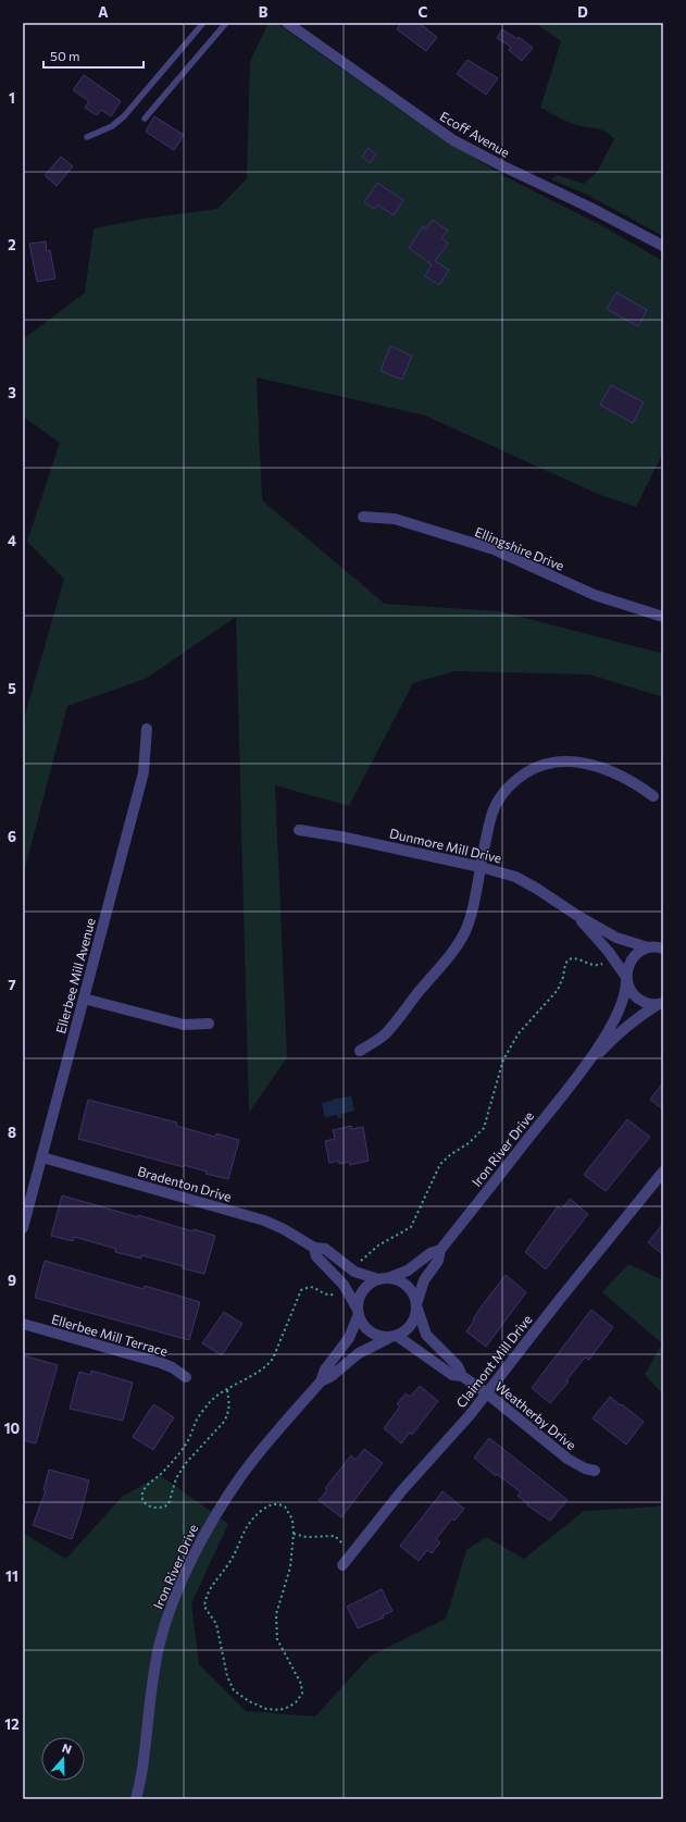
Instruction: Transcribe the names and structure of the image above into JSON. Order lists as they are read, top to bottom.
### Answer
{
  "streets": {
    "street": [
      "Ecoff Avenue",
      "Ellingshire Drive",
      "Dunmore Mill Drive",
      "Ellerbee Mill Avenue",
      "Iron River Drive",
      "Bradenton Drive",
      "Ellerbee Mill Terrace",
      "Claimont Mill Drive",
      "Weatherby Drive"
    ]
  },
  "crossings": [
    ["Dunmore Mill Drive", "Iron River Drive"],
    ["Ellerbee Mill Avenue", "Bradenton Drive"],
    ["Iron River Drive", "Bradenton Drive"],
    ["Iron River Drive", "Weatherby Drive"],
    ["Bradenton Drive", "Weatherby Drive"],
    ["Claimont Mill Drive", "Weatherby Drive"]
  ],
  "scale_bar": "50 m",
  "north": "top",
  "grid": {
    "columns": [
      "A",
      "B",
      "C",
      "D"
    ],
    "rows": [
      "1",
      "2",
      "3",
      "4",
      "5",
      "6",
      "7",
      "8",
      "9",
      "10",
      "11",
      "12"
    ]
  }
}
